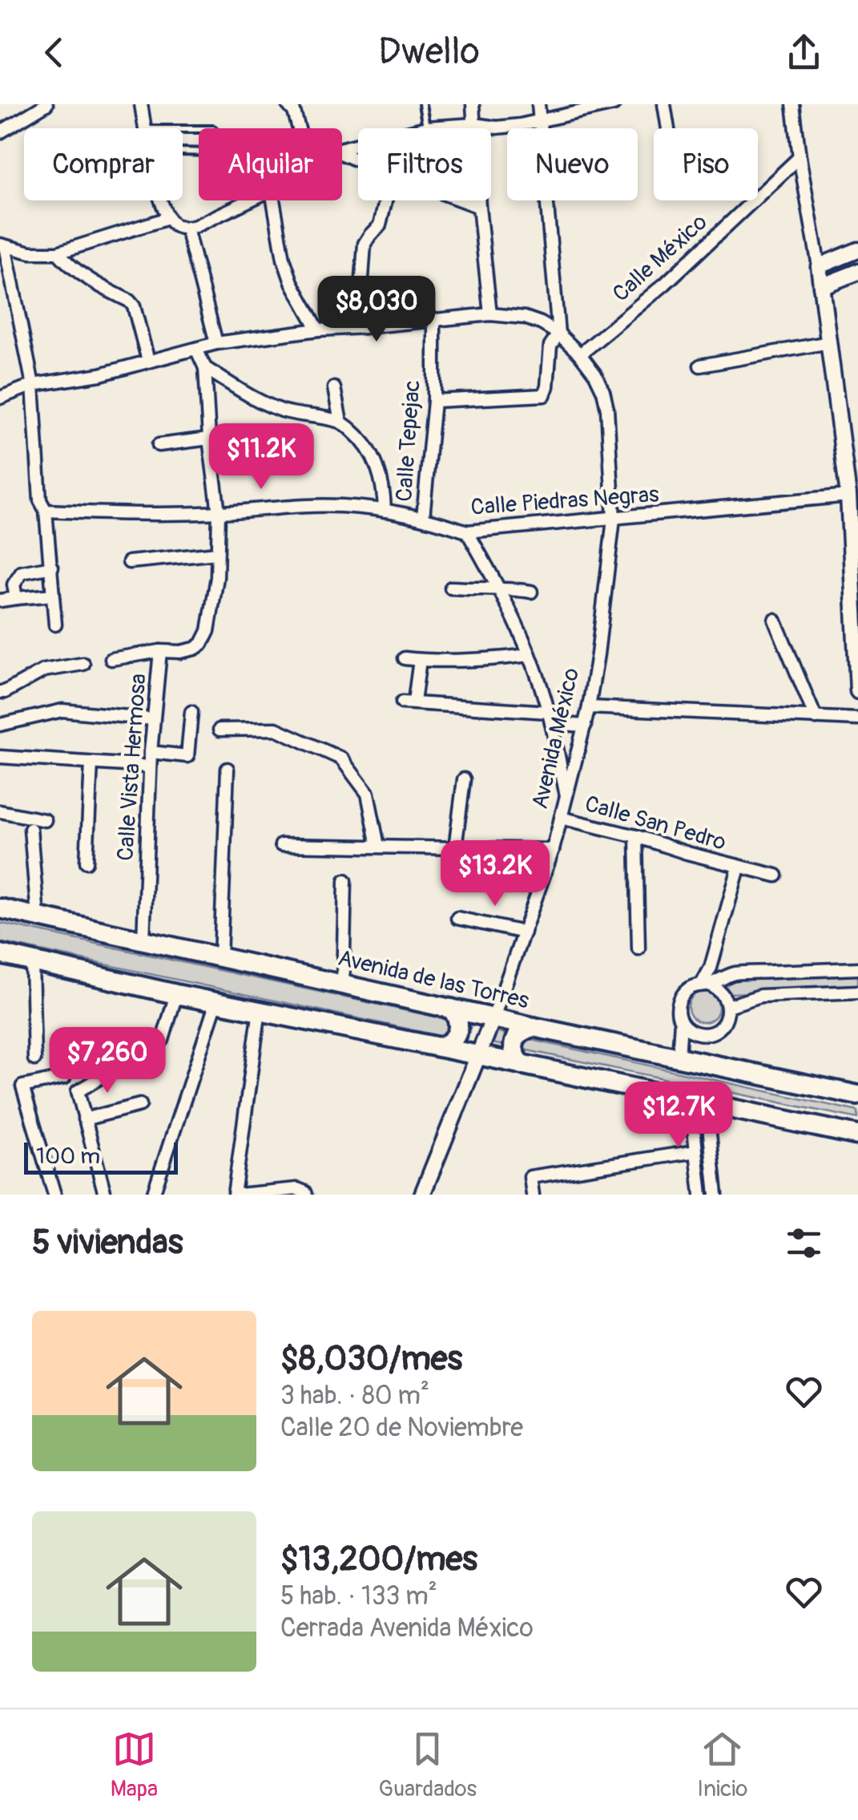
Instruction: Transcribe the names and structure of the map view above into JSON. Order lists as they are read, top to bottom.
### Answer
{
  "streets": {
    "main road": ["Avenida de las Torres"],
    "street": [
      "Calle México",
      "Calle Tepejac",
      "Calle Piedras Negras",
      "Avenida México",
      "Calle Vista Hermosa",
      "Calle San Pedro"
    ]
  },
  "crossings": [
    ["Calle México", "Avenida México"],
    ["Calle Tepejac", "Calle Piedras Negras"],
    ["Calle Tepejac", "Avenida México"],
    ["Calle Piedras Negras", "Avenida México"],
    ["Calle Piedras Negras", "Calle Vista Hermosa"],
    ["Calle Piedras Negras", "Calle San Pedro"],
    ["Avenida México", "Calle Vista Hermosa"],
    ["Avenida México", "Calle San Pedro"],
    ["Avenida México", "Avenida de las Torres"],
    ["Calle Vista Hermosa", "Avenida de las Torres"]
  ],
  "scale_bar": "100 m",
  "page": {
    "header": "Dwello",
    "chip": [
      "Comprar",
      "Alquilar",
      "Filtros",
      "Nuevo",
      "Piso"
    ],
    "price": [
      "$8,030",
      "$11.2K",
      "$13.2K",
      "$7,260",
      "$12.7K"
    ],
    "scale": "100 m",
    "heading": "5 viviendas",
    "list": [
      {
        "name": "$8,030/mes",
        "note": "3 hab. · 80 m² · Calle 20 de Noviembre"
      },
      {
        "name": "$13,200/mes",
        "note": "5 hab. · 133 m² · Cerrada Avenida México"
      }
    ],
    "tabs": ["Mapa", "Guardados", "Inicio"]
  }
}
